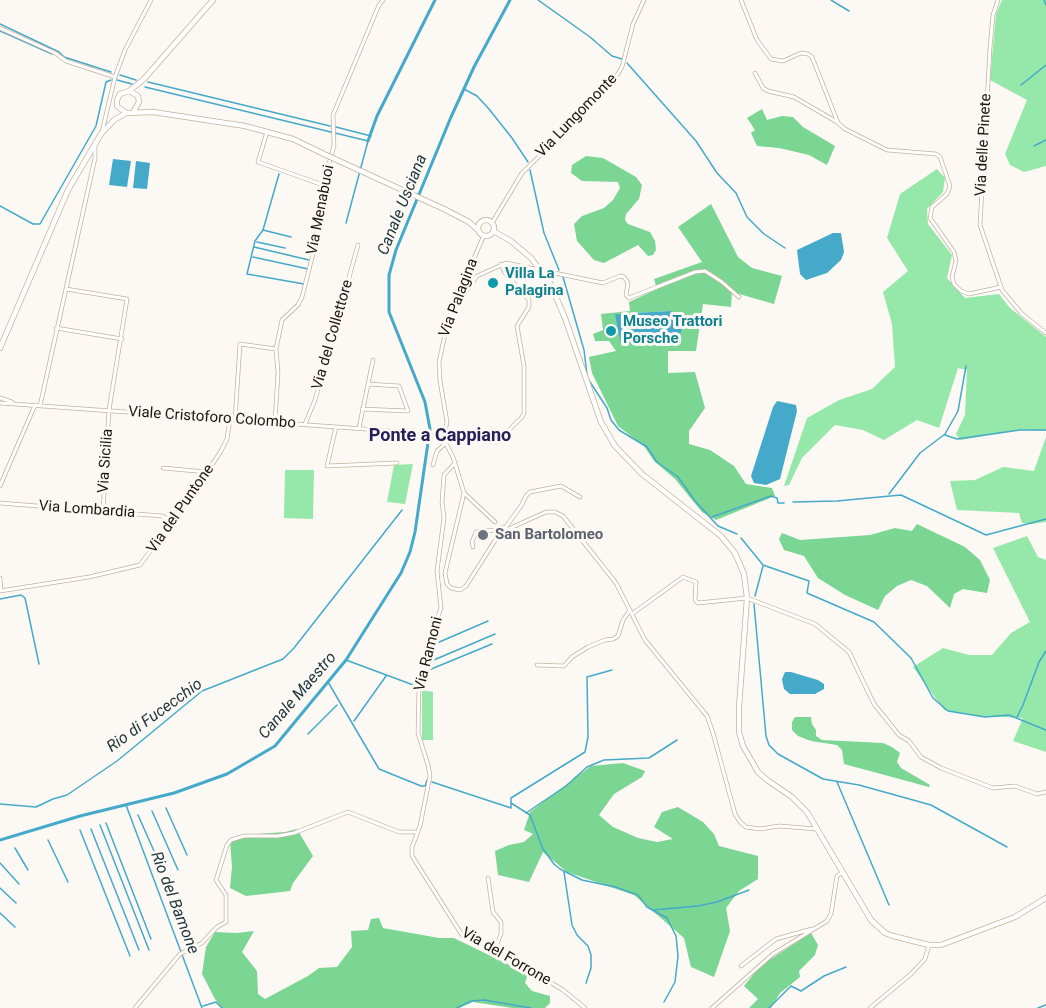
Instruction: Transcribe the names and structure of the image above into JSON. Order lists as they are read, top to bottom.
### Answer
{
  "streets": {
    "street": [
      "Via Lungomonte",
      "Via delle Pinete",
      "Via Menabuoi",
      "Via Palagina",
      "Via del Collettore",
      "Viale Cristoforo Colombo",
      "Via Sicilia",
      "Via del Puntone",
      "Via Lombardia",
      "Via Ramoni",
      "Via del Forrone"
    ]
  },
  "crossings": [
    ["Via Lungomonte", "Via Palagina"],
    ["Via Menabuoi", "Viale Cristoforo Colombo"],
    ["Via del Collettore", "Viale Cristoforo Colombo"],
    ["Viale Cristoforo Colombo", "Via Sicilia"],
    ["Viale Cristoforo Colombo", "Via del Puntone"],
    ["Via Sicilia", "Via Lombardia"],
    ["Via del Puntone", "Via Lombardia"],
    ["Via Ramoni", "Via del Forrone"]
  ],
  "districts": ["Ponte a Cappiano"],
  "water": [
    "Canale Usciana",
    "Canale Maestro",
    "Rio di Fucecchio",
    "Rio del Bamone"
  ],
  "places": ["Villa La Palagina", "Museo Trattori Porsche", "San Bartolomeo"]
}
